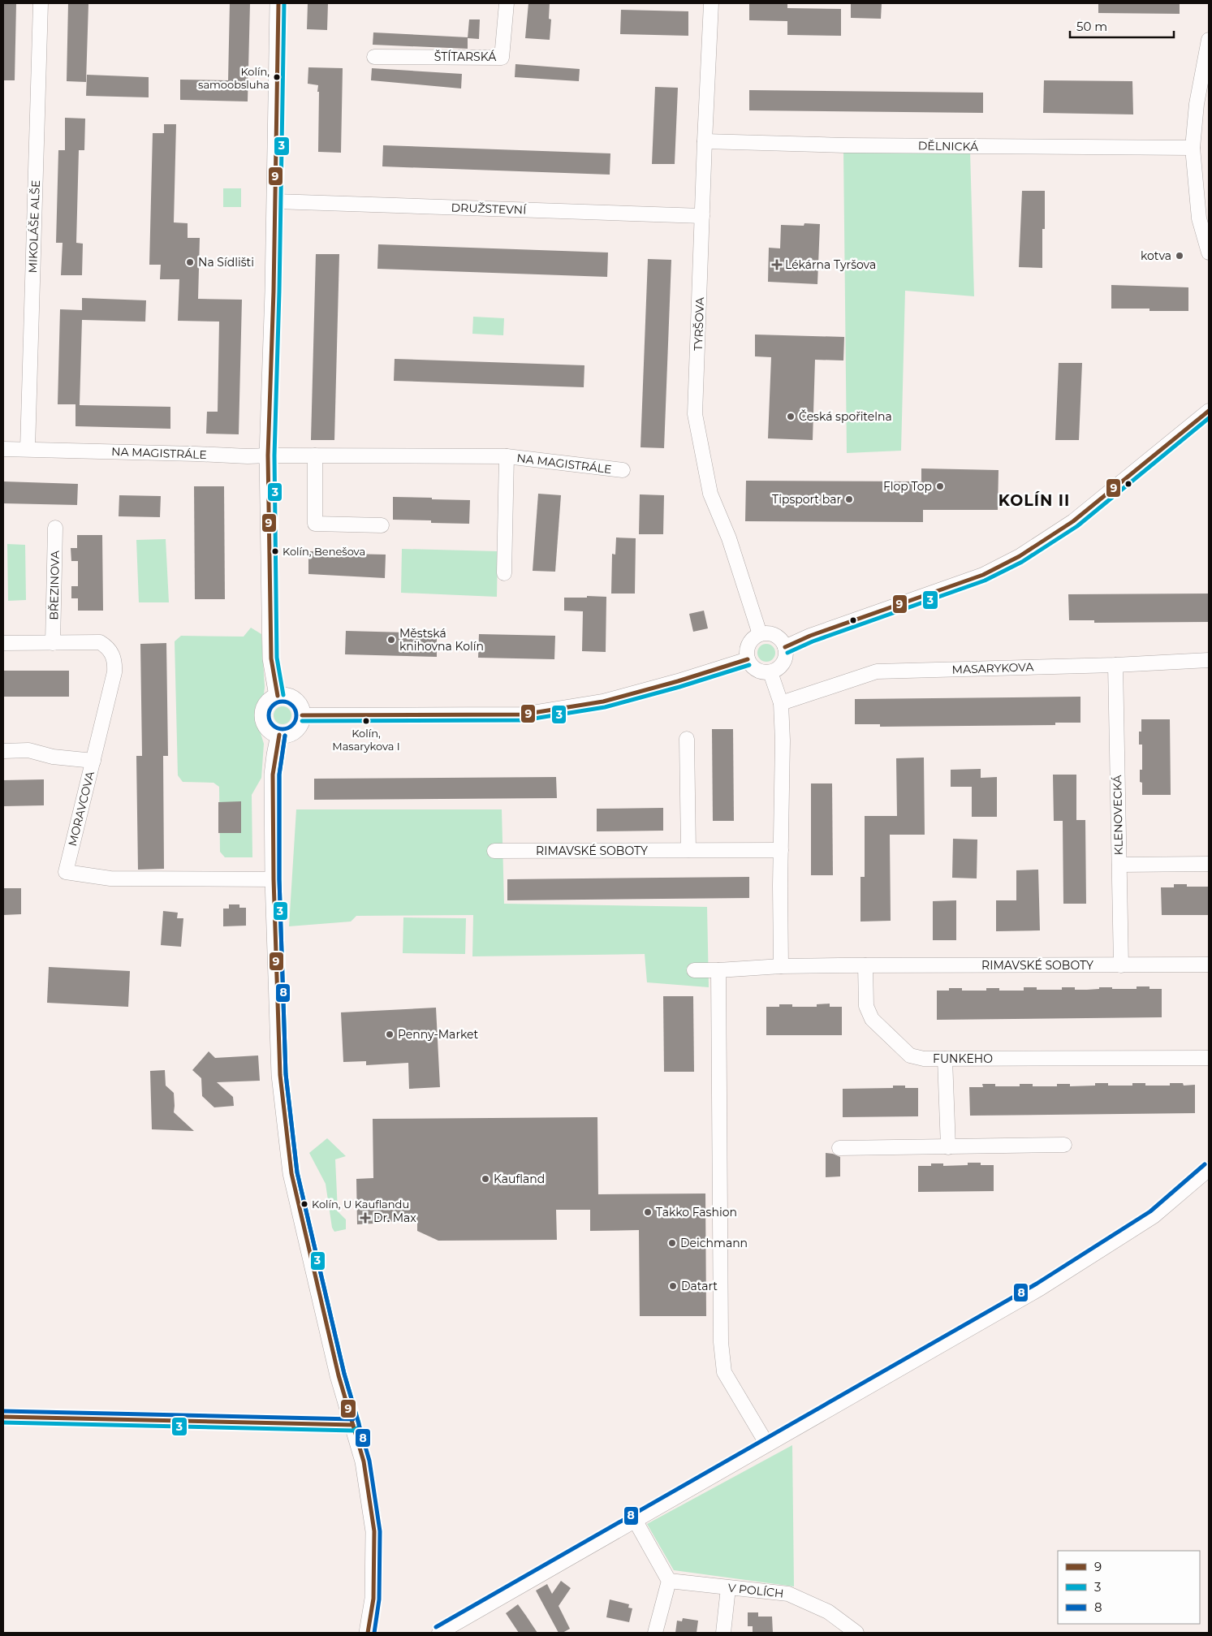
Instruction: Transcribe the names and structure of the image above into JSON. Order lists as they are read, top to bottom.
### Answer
{
  "streets": {
    "street": [
      "ŠTÍTARSKÁ",
      "DĚLNICKÁ",
      "DRUŽSTEVNÍ",
      "MIKOLÁŠE ALŠE",
      "TYRŠOVA",
      "NA MAGISTRÁLE",
      "BŘEZINOVA",
      "MASARYKOVA",
      "MORAVCOVA",
      "KLENOVECKÁ",
      "RIMAVSKÉ SOBOTY",
      "FUNKEHO",
      "V POLÍCH"
    ]
  },
  "crossings": [
    ["DĚLNICKÁ", "TYRŠOVA"],
    ["DRUŽSTEVNÍ", "TYRŠOVA"],
    ["MIKOLÁŠE ALŠE", "NA MAGISTRÁLE"],
    ["BŘEZINOVA", "MORAVCOVA"],
    ["MASARYKOVA", "KLENOVECKÁ"],
    ["KLENOVECKÁ", "RIMAVSKÉ SOBOTY"],
    ["RIMAVSKÉ SOBOTY", "FUNKEHO"]
  ],
  "districts": ["KOLÍN II"],
  "places": {
    "other": [
      "Kolín, samoobsluha",
      "kotva",
      "Na Sídlišti",
      "Česká spořitelna",
      "Flop Top",
      "Tipsport bar",
      "Kolín, Benešova",
      "Městská knihovna Kolín",
      "Kolín, Masarykova I",
      "Penny-Market",
      "Kaufland",
      "Kolín, U Kauflandu",
      "Takko Fashion",
      "Deichmann",
      "Datart"
    ],
    "health": ["Lékárna Tyršova", "Dr. Max"]
  },
  "lines": ["transit line 9", "transit line 3", "transit line 8"],
  "legend": ["9", "3", "8"],
  "scale_bar": "50 m"
}
